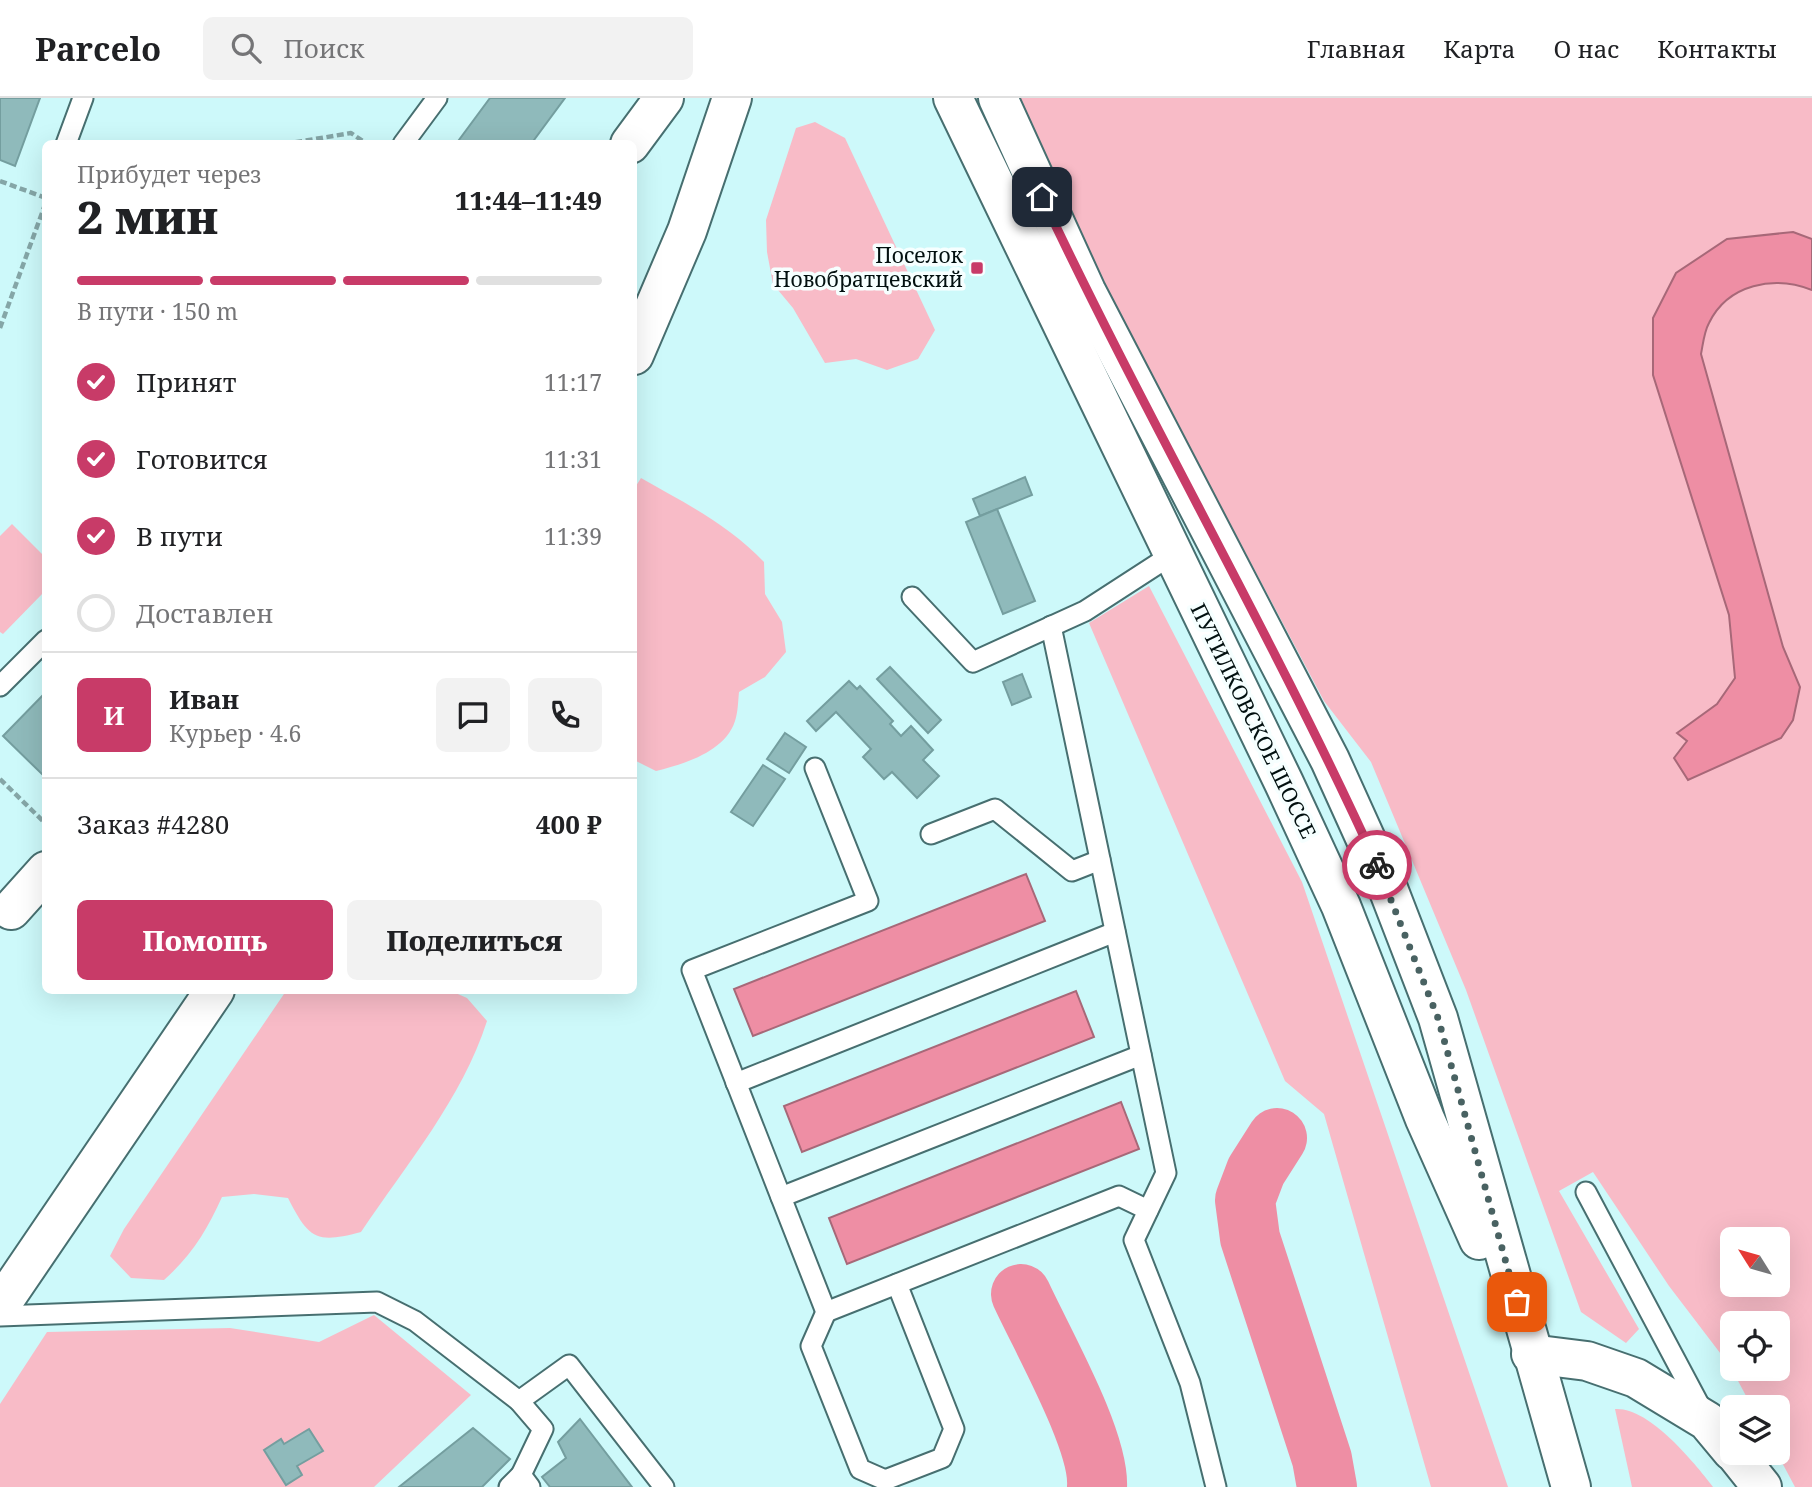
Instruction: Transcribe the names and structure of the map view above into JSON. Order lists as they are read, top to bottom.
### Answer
{
  "streets": {
    "main road": ["ПУТИЛКОВСКОЕ ШОССЕ"]
  },
  "places": {
    "transit": ["Поселок Новобратцевский"]
  },
  "north": "top left",
  "page": {
    "header": "Parcelo",
    "search": "Поиск",
    "nav": [
      "Главная",
      "Карта",
      "О нас",
      "Контакты"
    ],
    "heading": ["2 мин", "Прибудет через", "11:44–11:49"],
    "panel": [
      "Иван",
      "Курьер · 4.6",
      "Заказ #4280",
      "400 ₽"
    ],
    "bar": "В пути · 150 m",
    "list": [
      ["Принят", "11:17"],
      ["Готовится", "11:31"],
      ["В пути", "11:39"],
      "Доставлен"
    ],
    "round": "И",
    "buttons": ["Помощь", "Поделиться"]
  }
}
